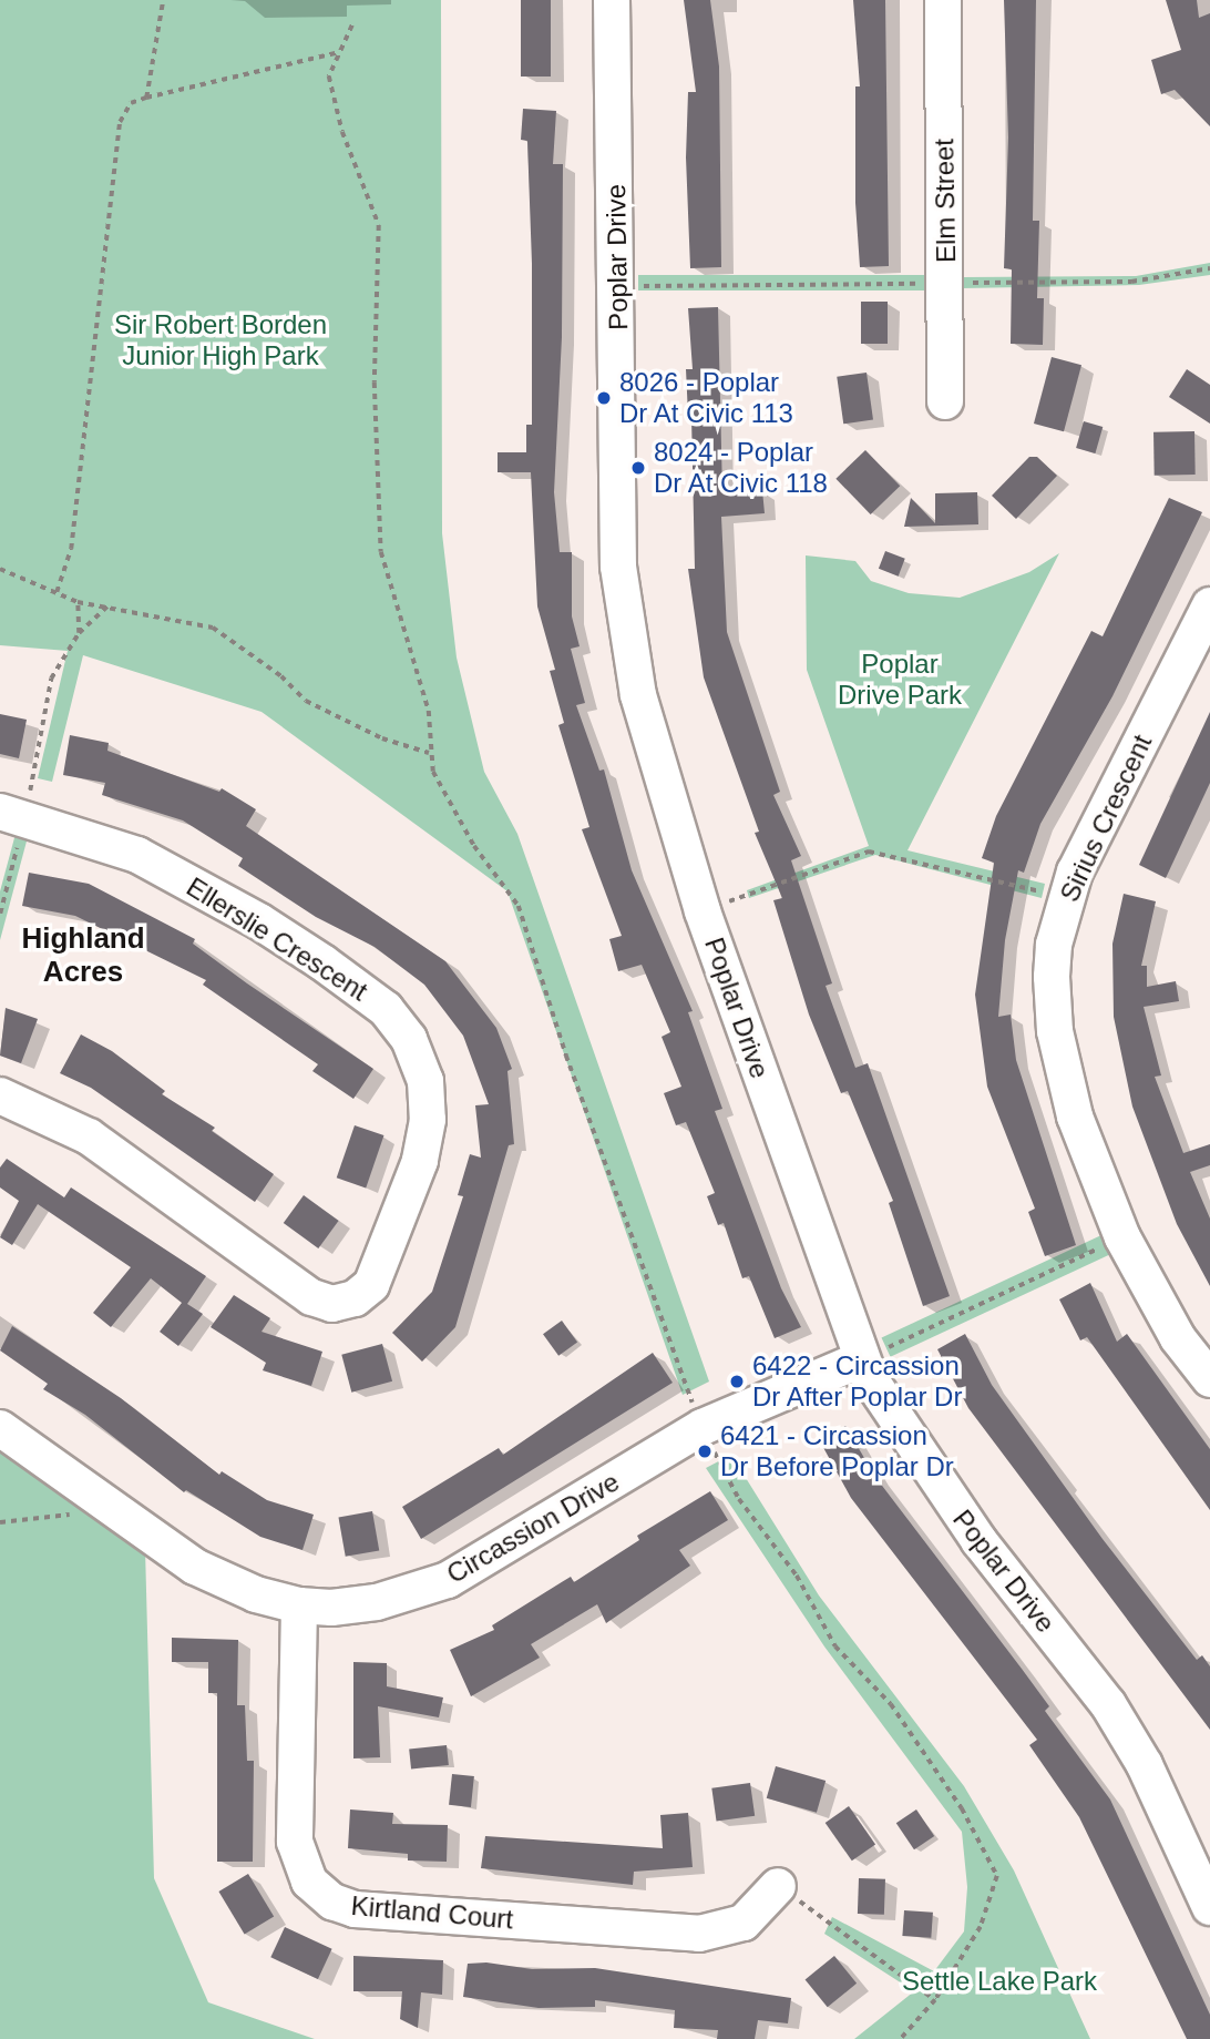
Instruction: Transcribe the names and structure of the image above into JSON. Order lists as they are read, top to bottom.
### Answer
{
  "streets": {
    "street": [
      "Elm Street",
      "Poplar Drive",
      "Sirius Crescent",
      "Ellerslie Crescent",
      "Circassion Drive",
      "Kirtland Court"
    ]
  },
  "crossings": [
    ["Poplar Drive", "Circassion Drive"],
    ["Circassion Drive", "Kirtland Court"]
  ],
  "districts": ["Highland Acres"],
  "parks": ["Sir Robert Borden Junior High Park", "Poplar Drive Park", "Settle Lake Park"],
  "places": [
    "8026 - Poplar Dr At Civic 113",
    "8024 - Poplar Dr At Civic 118",
    "6422 - Circassion Dr After Poplar Dr",
    "6421 - Circassion Dr Before Poplar Dr"
  ]
}
